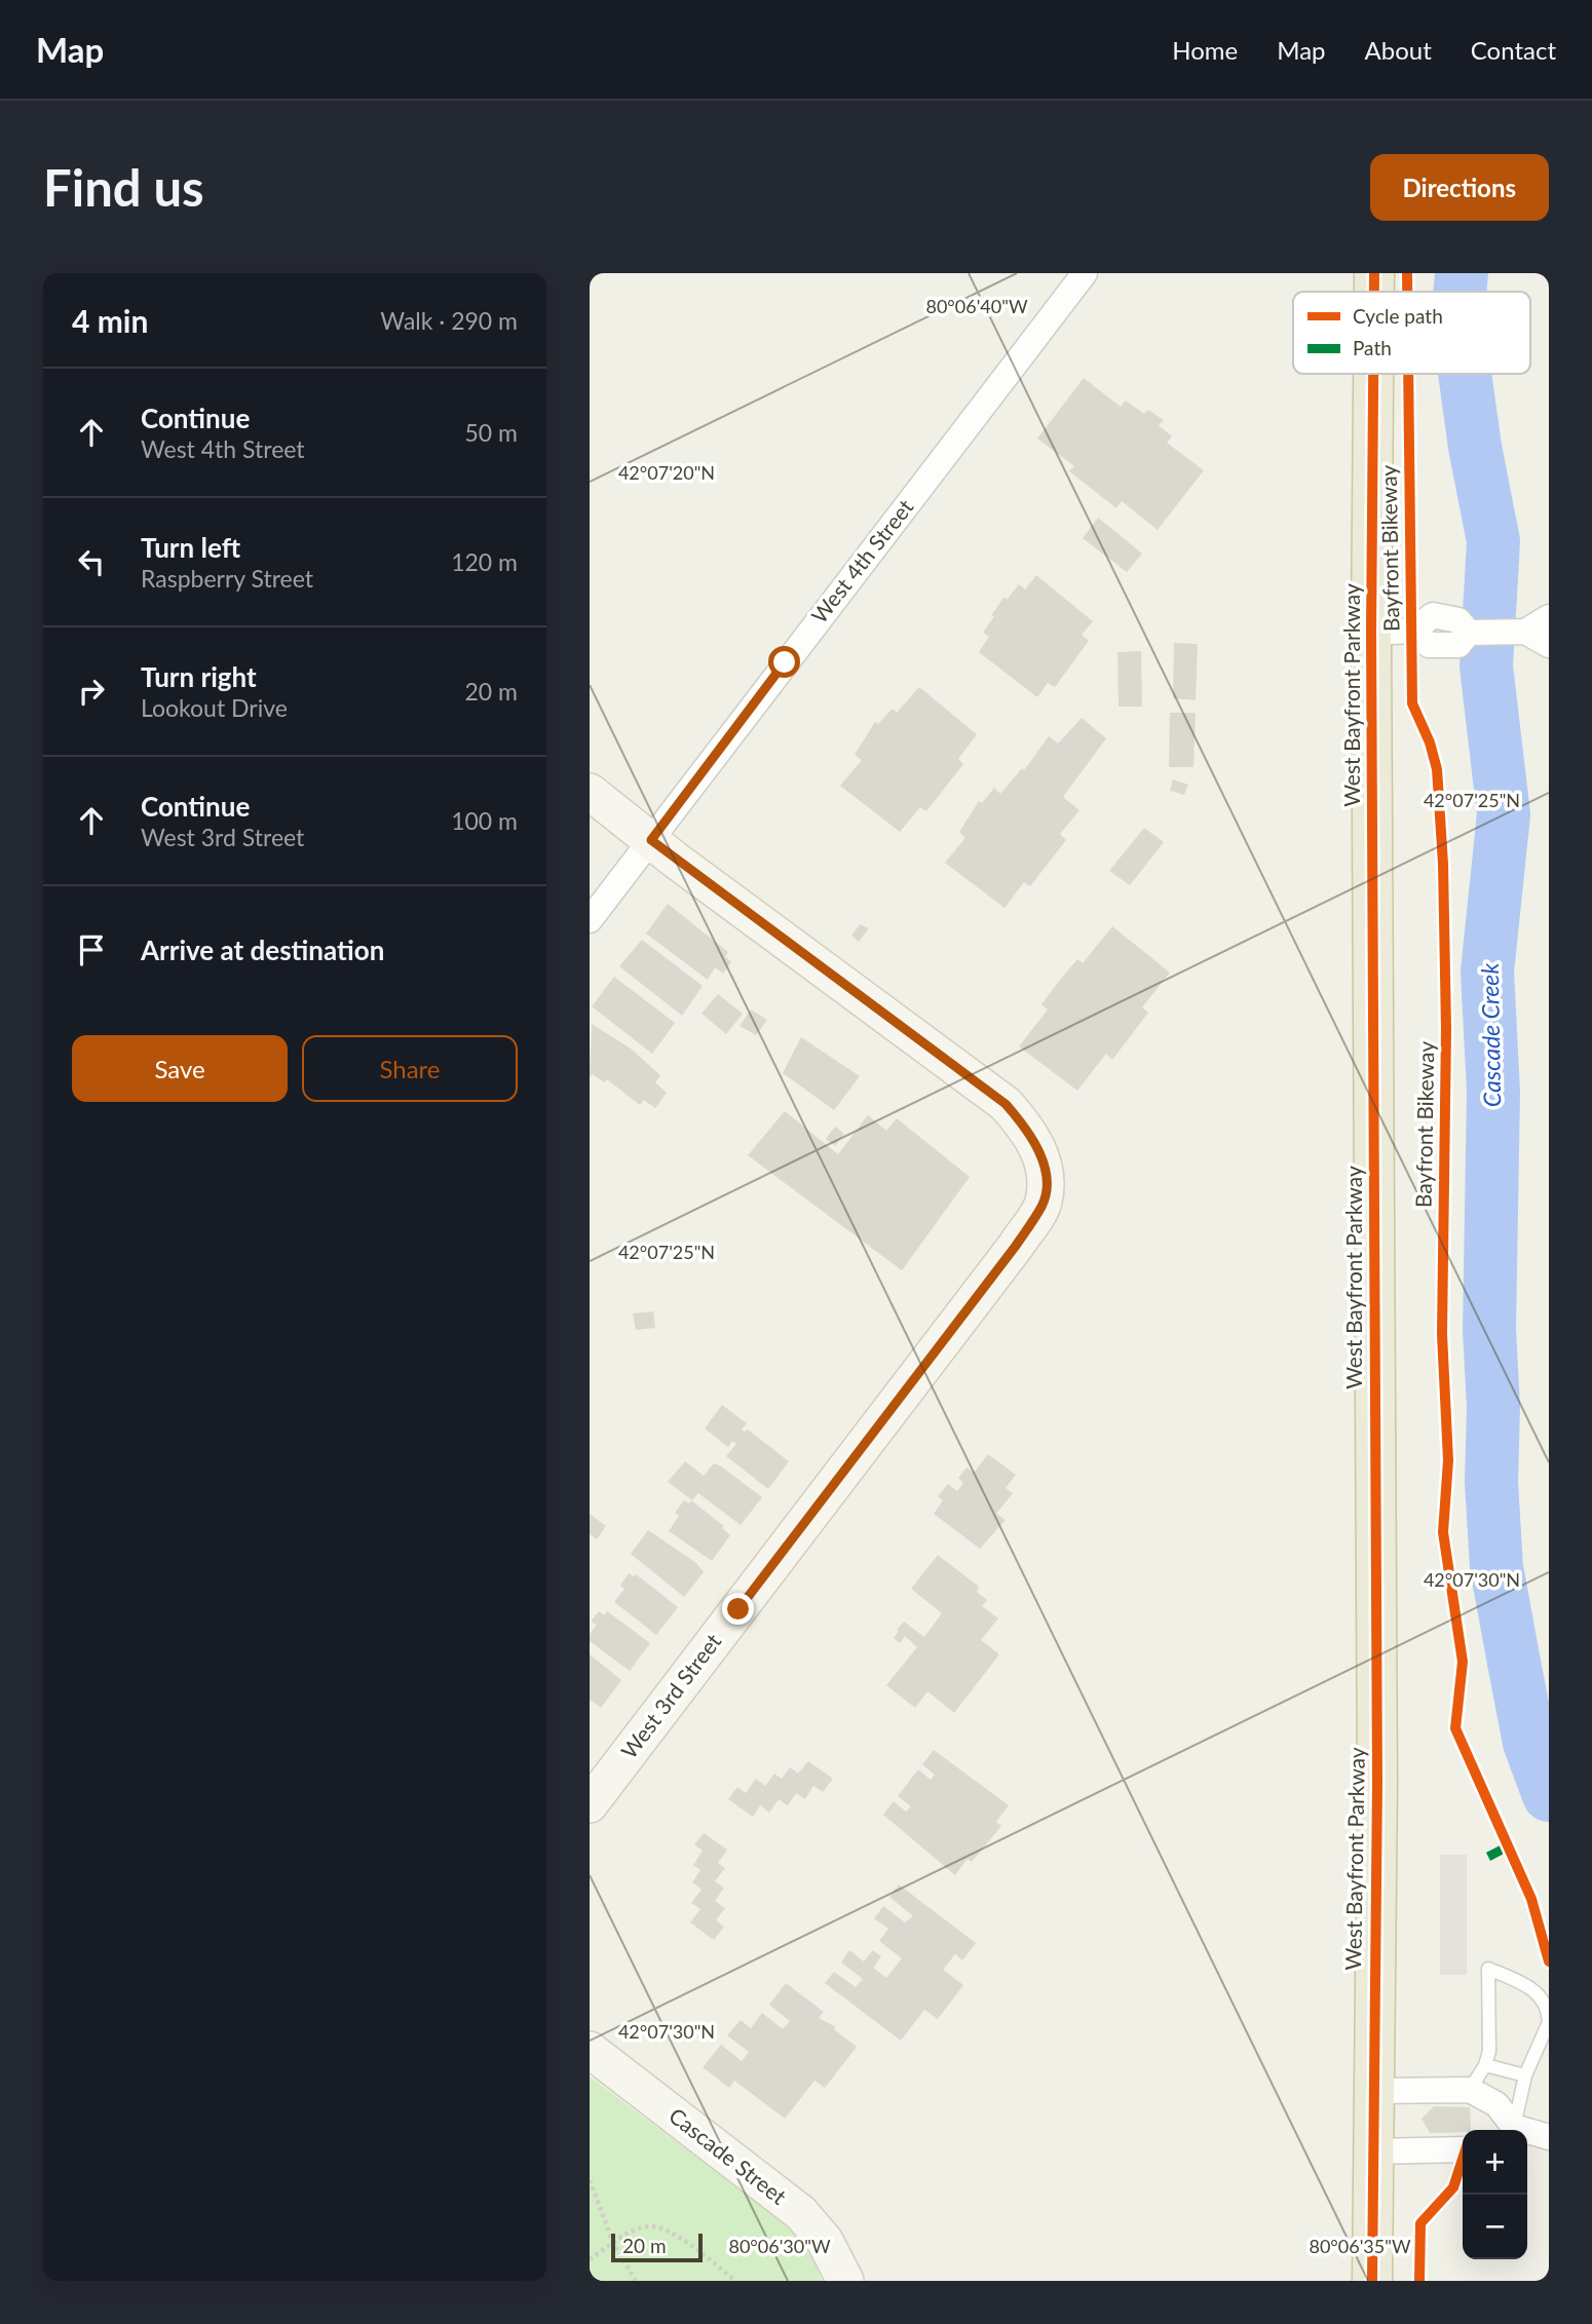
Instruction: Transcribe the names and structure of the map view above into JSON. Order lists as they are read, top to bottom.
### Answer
{
  "streets": {
    "highway": ["West Bayfront Parkway"],
    "street": ["West 4th Street", "West 3rd Street", "Cascade Street"],
    "cycle path": ["Bayfront Bikeway"]
  },
  "crossings": [
    ["West 4th Street", "West 3rd Street"]
  ],
  "water": ["Cascade Creek"],
  "legend": ["Cycle path", "Path"],
  "scale_bar": "20 m",
  "page": {
    "header": "Map",
    "nav": [
      "Home",
      "Map",
      "About",
      "Contact"
    ],
    "buttons": [
      "Directions",
      ["Save", "Share"]
    ],
    "title": "Find us",
    "heading": ["4 min", "Walk · 290 m"],
    "list": [
      ["Continue", "West 4th Street", "50 m"],
      ["Turn left", "Raspberry Street", "120 m"],
      ["Turn right", "Lookout Drive", "20 m"],
      ["Continue", "West 3rd Street", "100 m"],
      "Arrive at destination"
    ],
    "map_buttons": ["+", "−"],
    "scale": "20 m"
  },
  "coordinates": [
    "80°06'40\"W",
    "42°07'20\"N",
    "42°07'25\"N",
    "42°07'30\"N",
    "80°06'30\"W",
    "80°06'35\"W"
  ]
}
